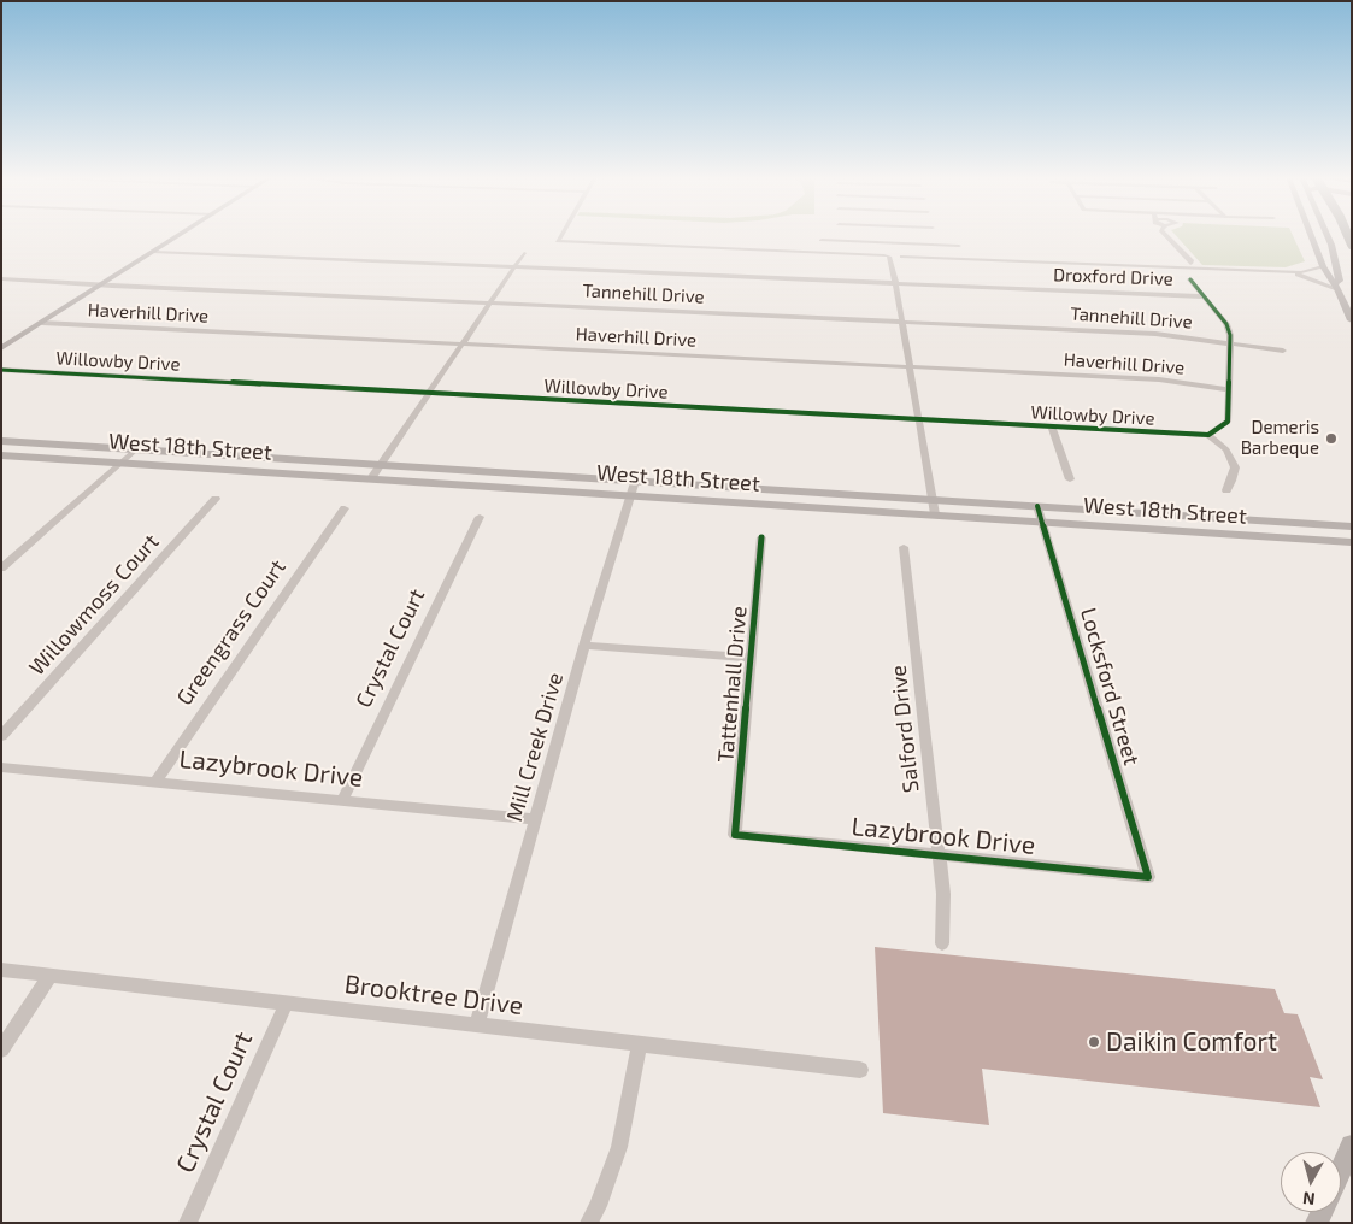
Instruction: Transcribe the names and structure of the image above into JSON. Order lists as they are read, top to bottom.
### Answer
{
  "streets": {
    "main road": ["West 18th Street"],
    "street": [
      "Droxford Drive",
      "Tannehill Drive",
      "Haverhill Drive",
      "Willowby Drive",
      "Willowmoss Court",
      "Greengrass Court",
      "Crystal Court",
      "Tattenhall Drive",
      "Locksford Street",
      "Salford Drive",
      "Mill Creek Drive",
      "Lazybrook Drive",
      "Brooktree Drive"
    ]
  },
  "crossings": [
    ["West 18th Street", "Locksford Street"],
    ["West 18th Street", "Mill Creek Drive"],
    ["Greengrass Court", "Lazybrook Drive"],
    ["Crystal Court", "Lazybrook Drive"],
    ["Crystal Court", "Brooktree Drive"],
    ["Tattenhall Drive", "Lazybrook Drive"],
    ["Locksford Street", "Lazybrook Drive"],
    ["Salford Drive", "Lazybrook Drive"],
    ["Mill Creek Drive", "Lazybrook Drive"],
    ["Mill Creek Drive", "Brooktree Drive"]
  ],
  "places": ["Demeris Barbeque", "Daikin Comfort"],
  "north": "bottom"
}
